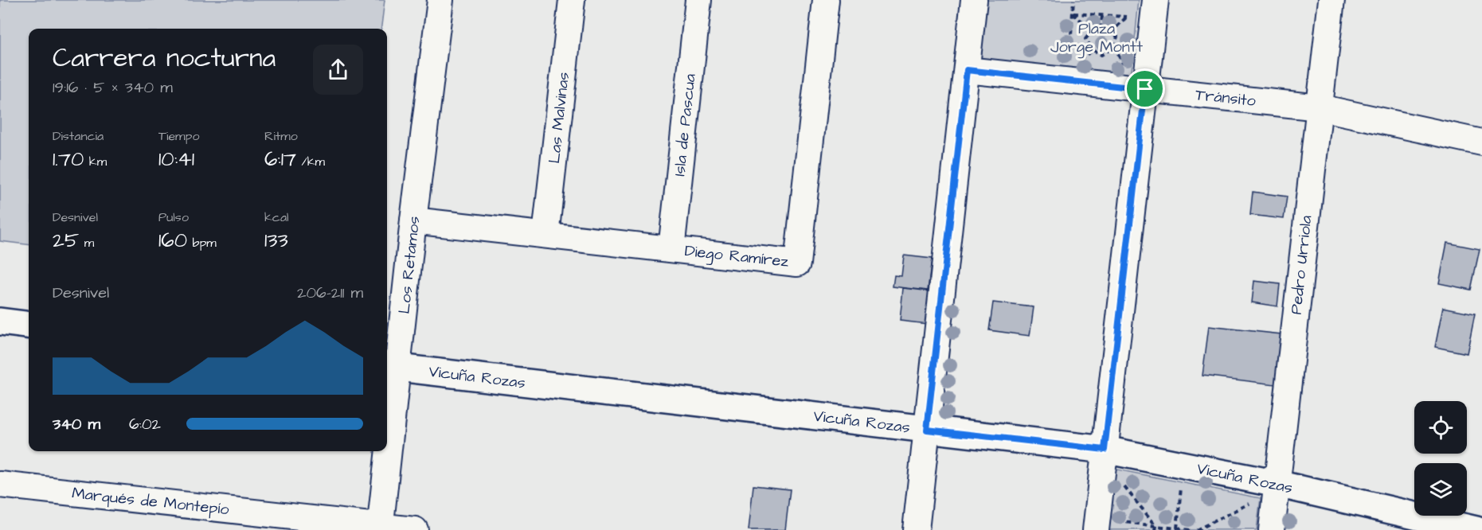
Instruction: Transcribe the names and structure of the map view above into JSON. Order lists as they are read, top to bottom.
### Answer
{
  "streets": {
    "street": [
      "Tránsito",
      "Las Malvinas",
      "Isla de Pascua",
      "Diego Ramírez",
      "Los Retamos",
      "Pedro Urriola",
      "Vicuña Rozas",
      "Marqués de Montepío"
    ]
  },
  "crossings": [
    ["Tránsito", "Pedro Urriola"],
    ["Las Malvinas", "Diego Ramírez"],
    ["Isla de Pascua", "Diego Ramírez"],
    ["Diego Ramírez", "Los Retamos"],
    ["Los Retamos", "Vicuña Rozas"],
    ["Los Retamos", "Marqués de Montepío"],
    ["Pedro Urriola", "Vicuña Rozas"]
  ],
  "parks": ["Plaza Jorge Montt"],
  "page": {
    "heading": ["Carrera nocturna", "19:16 · 5 × 340 m"],
    "stats": [
      ["Distancia", "1.70 km"],
      ["Tiempo", "10:41"],
      ["Ritmo", "6:17 /km"],
      ["Desnivel", "25 m"],
      ["Pulso", "160 bpm"],
      ["kcal", "133"]
    ],
    "chart": ["Desnivel", "206–211 m"],
    "list": [
      {
        "name": "340 m",
        "note": "6:02"
      }
    ]
  }
}
